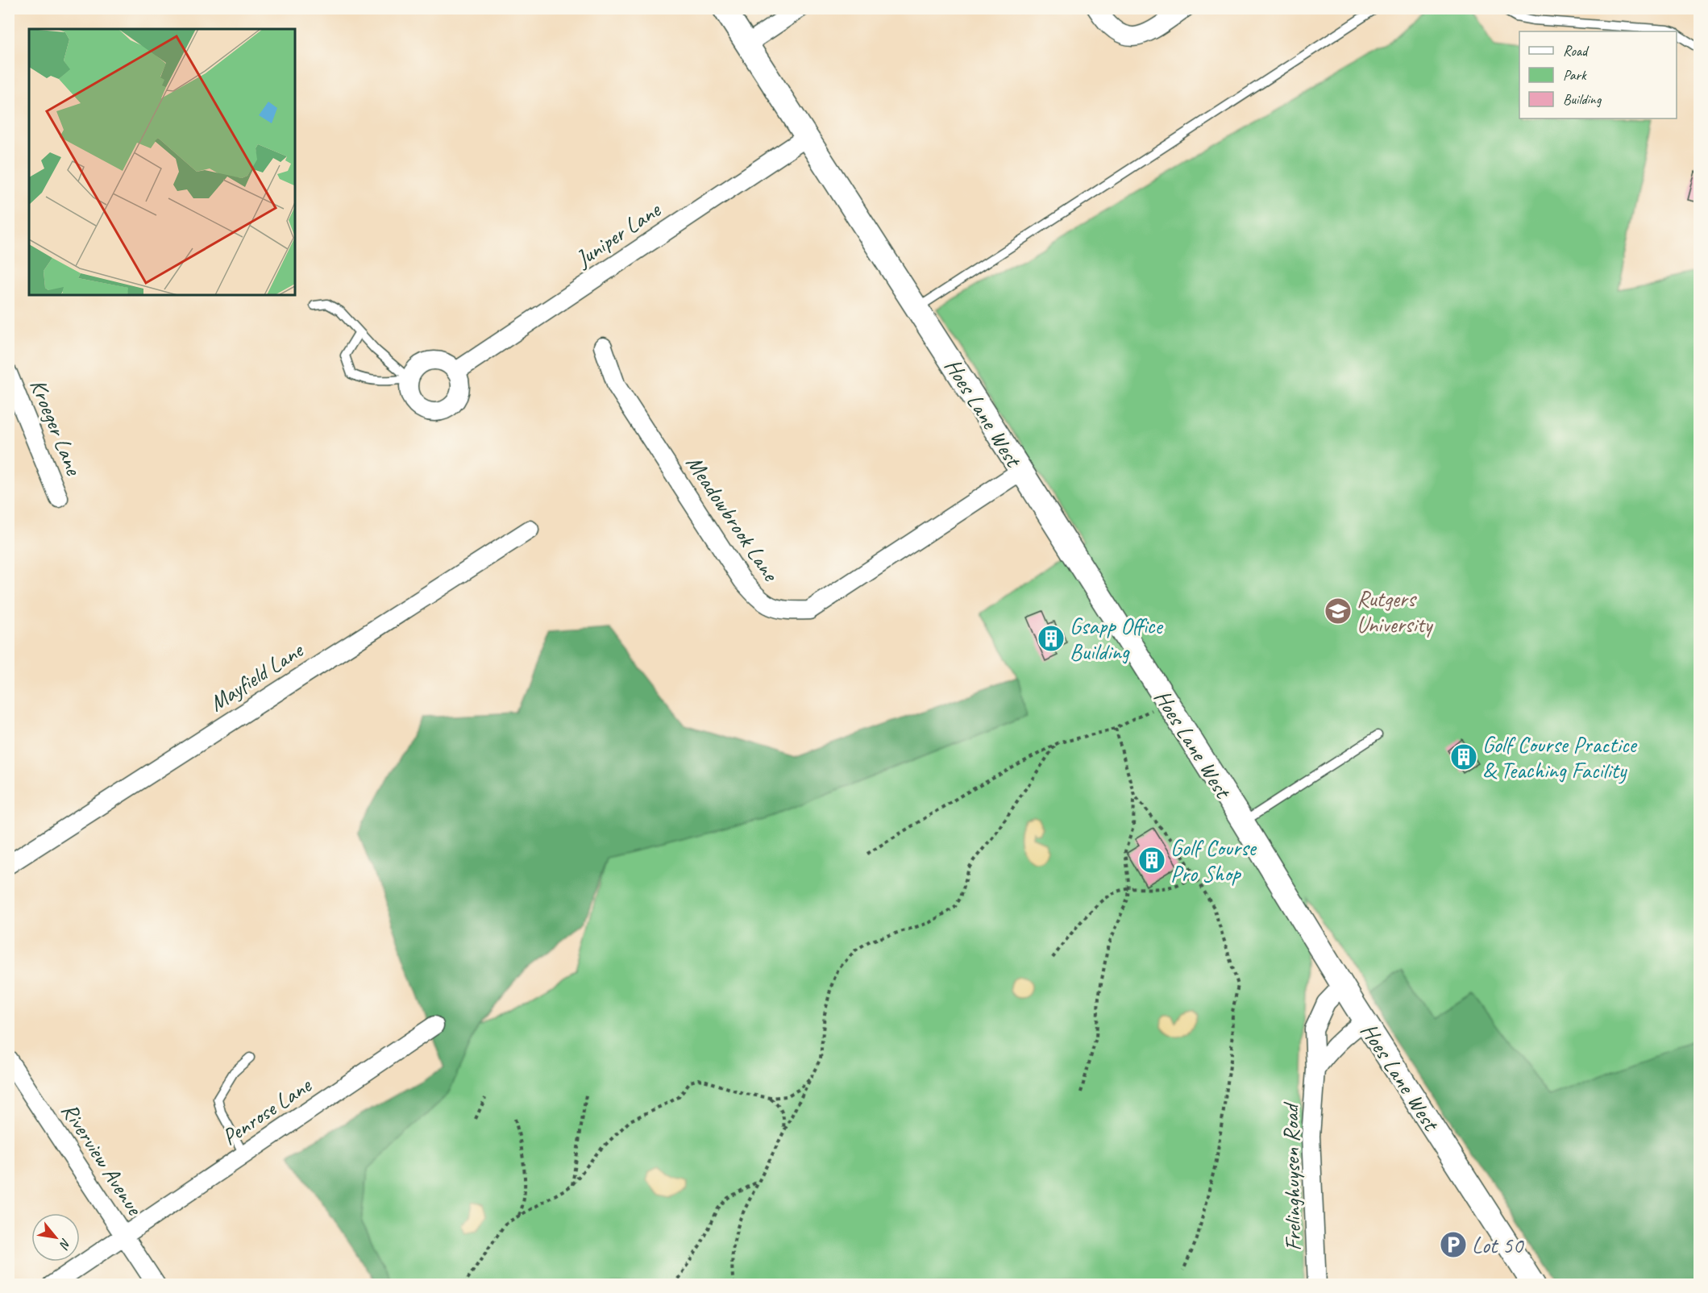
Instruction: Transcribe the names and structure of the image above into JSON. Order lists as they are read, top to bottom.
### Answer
{
  "streets": {
    "street": [
      "Juniper Lane",
      "Hoes Lane West",
      "Kroeger Lane",
      "Meadowbrook Lane",
      "Mayfield Lane",
      "Penrose Lane",
      "Riverview Avenue",
      "Frelinghuysen Road"
    ]
  },
  "crossings": [
    ["Juniper Lane", "Hoes Lane West"],
    ["Hoes Lane West", "Meadowbrook Lane"],
    ["Hoes Lane West", "Frelinghuysen Road"],
    ["Penrose Lane", "Riverview Avenue"]
  ],
  "places": {
    "school or university": ["Rutgers University"],
    "building": ["Gsapp Office Building", "Golf Course Practice & Teaching Facility", "Golf Course Pro Shop"],
    "parking": ["Lot 50"]
  },
  "legend": ["Road", "Park", "Building"],
  "north": "bottom right"
}
